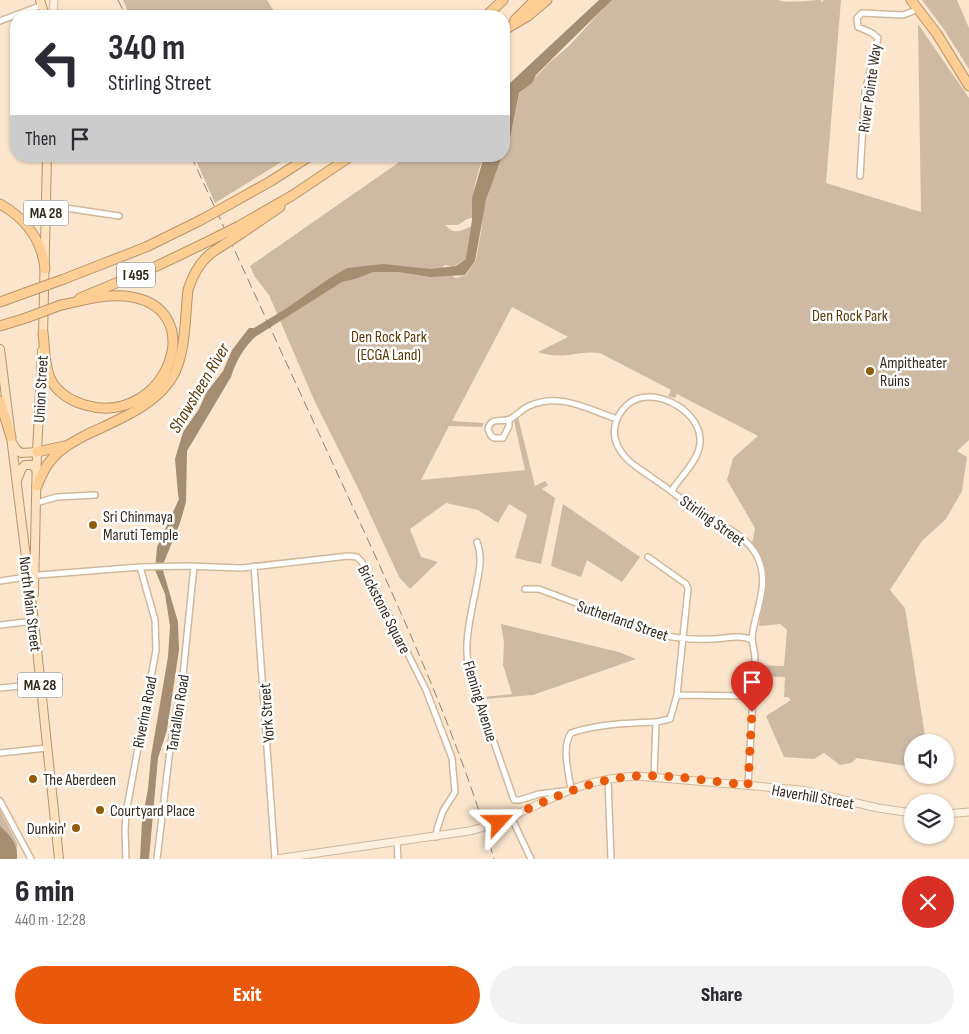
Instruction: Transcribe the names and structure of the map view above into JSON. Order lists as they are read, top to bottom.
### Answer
{
  "streets": {
    "highway": ["I 495"],
    "main road": [
      "MA 28",
      "Union Street",
      "North Main Street",
      "Haverhill Street"
    ],
    "street": [
      "River Pointe Way",
      "Stirling Street",
      "Brickstone Square",
      "Sutherland Street",
      "Fleming Avenue",
      "Riverina Road",
      "Tantallon Road",
      "York Street"
    ]
  },
  "crossings": [
    ["Union Street", "North Main Street"],
    ["Union Street", "Brickstone Square"],
    ["Stirling Street", "Sutherland Street"],
    ["Stirling Street", "Haverhill Street"],
    ["North Main Street", "Brickstone Square"],
    ["Brickstone Square", "Riverina Road"],
    ["Brickstone Square", "Tantallon Road"],
    ["Brickstone Square", "York Street"],
    ["Brickstone Square", "Haverhill Street"],
    ["Fleming Avenue", "Haverhill Street"],
    ["York Street", "Haverhill Street"]
  ],
  "water": ["Shawsheen River"],
  "parks": ["Den Rock Park", "Den Rock Park (ECGA Land)"],
  "places": [
    "Ampitheater Ruins",
    "Sri Chinmaya Maruti Temple",
    "The Aberdeen",
    "Courtyard Place",
    "Dunkin'"
  ],
  "page": {
    "turn": ["340 m", "Stirling Street"],
    "then": "Then",
    "heading": ["6 min", "440 m · 12:28"],
    "buttons": ["Exit", "Share"]
  }
}
